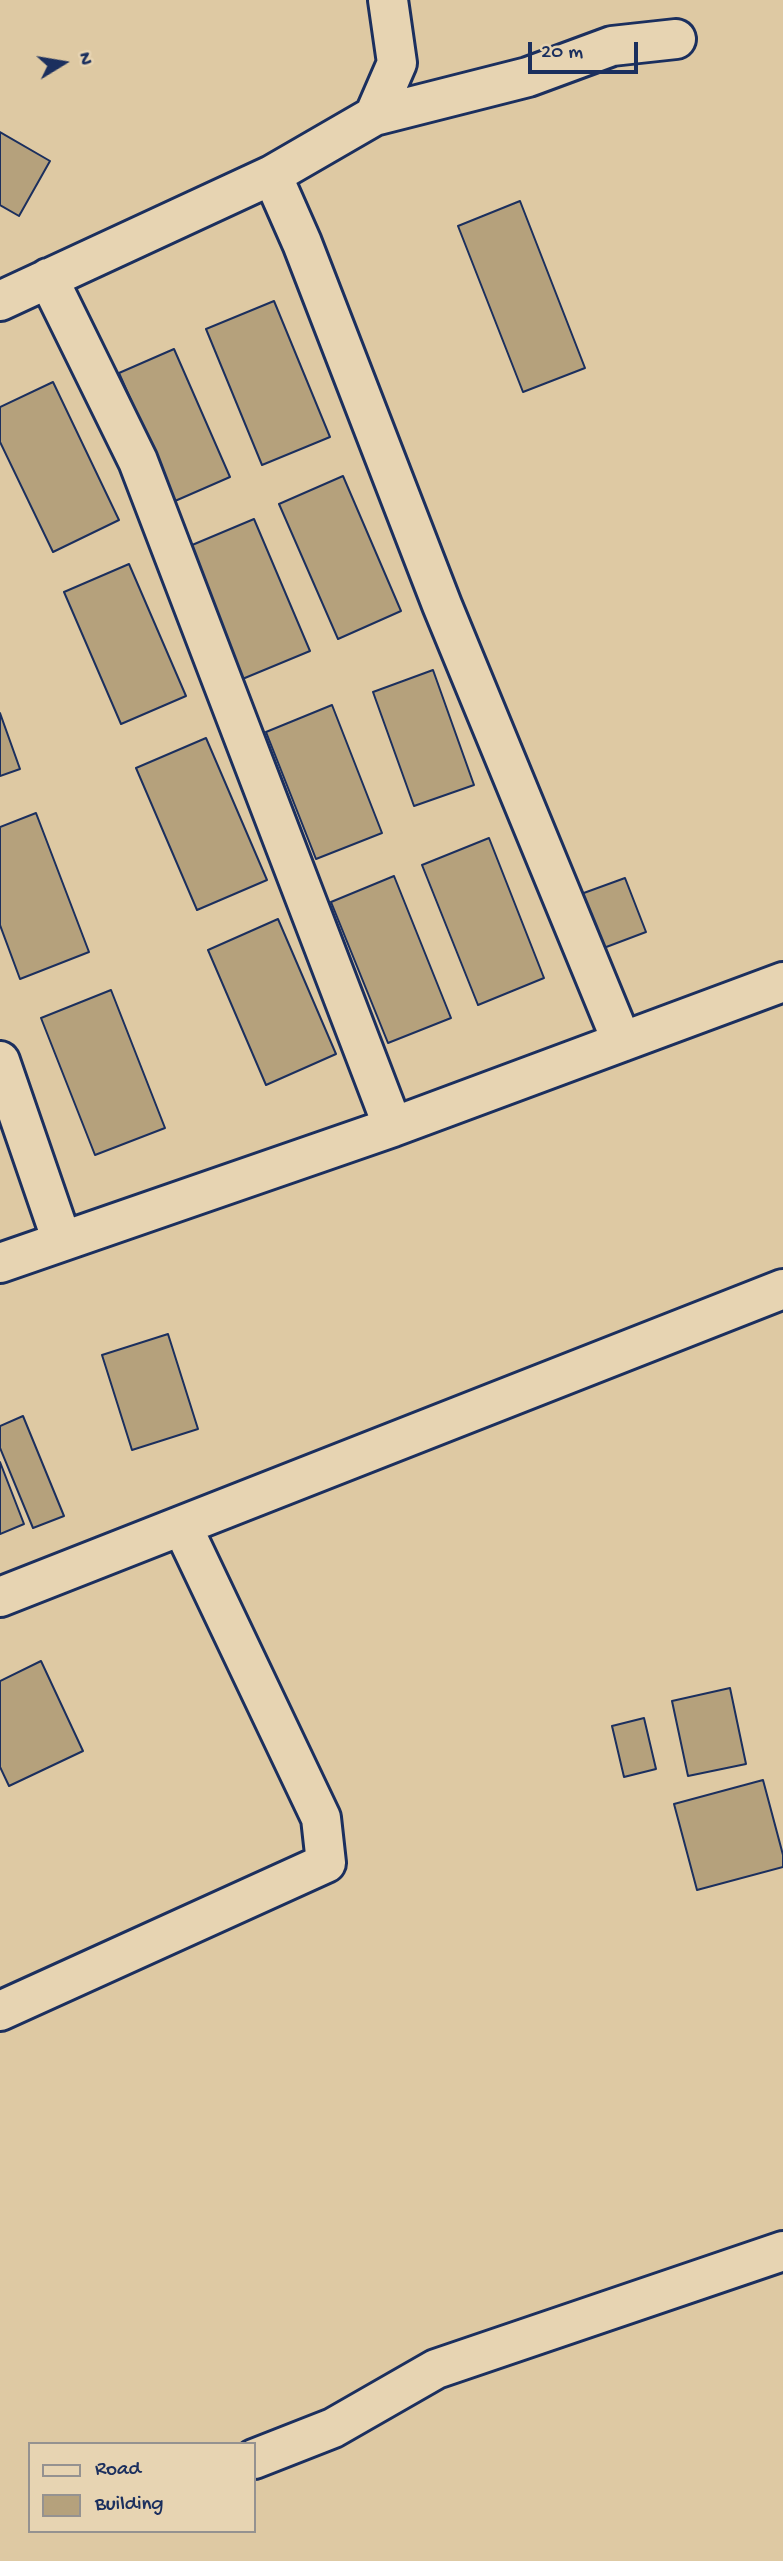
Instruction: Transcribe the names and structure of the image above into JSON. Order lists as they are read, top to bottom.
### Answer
{
  "legend": ["Road", "Building"],
  "scale_bar": "20 m",
  "north": "right"
}
